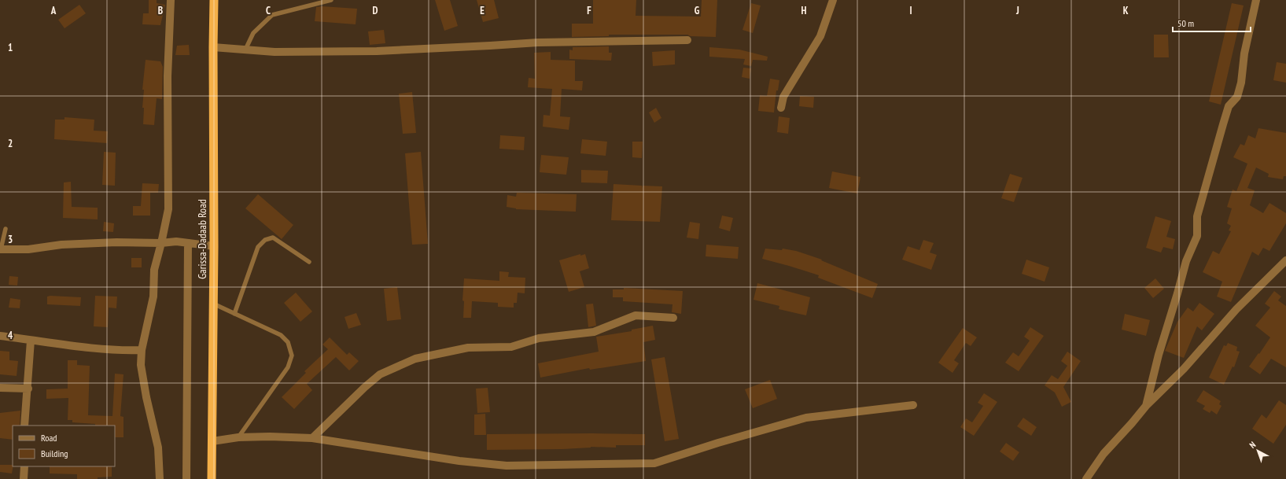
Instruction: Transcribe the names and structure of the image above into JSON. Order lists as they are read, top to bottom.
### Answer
{
  "streets": {
    "highway": ["Garissa-Dadaab Road"]
  },
  "legend": ["Road", "Building"],
  "scale_bar": "50 m",
  "north": "top left",
  "grid": {
    "columns": [
      "A",
      "B",
      "C",
      "D",
      "E",
      "F",
      "G",
      "H",
      "I",
      "J",
      "K"
    ],
    "rows": [
      "1",
      "2",
      "3",
      "4"
    ]
  }
}
